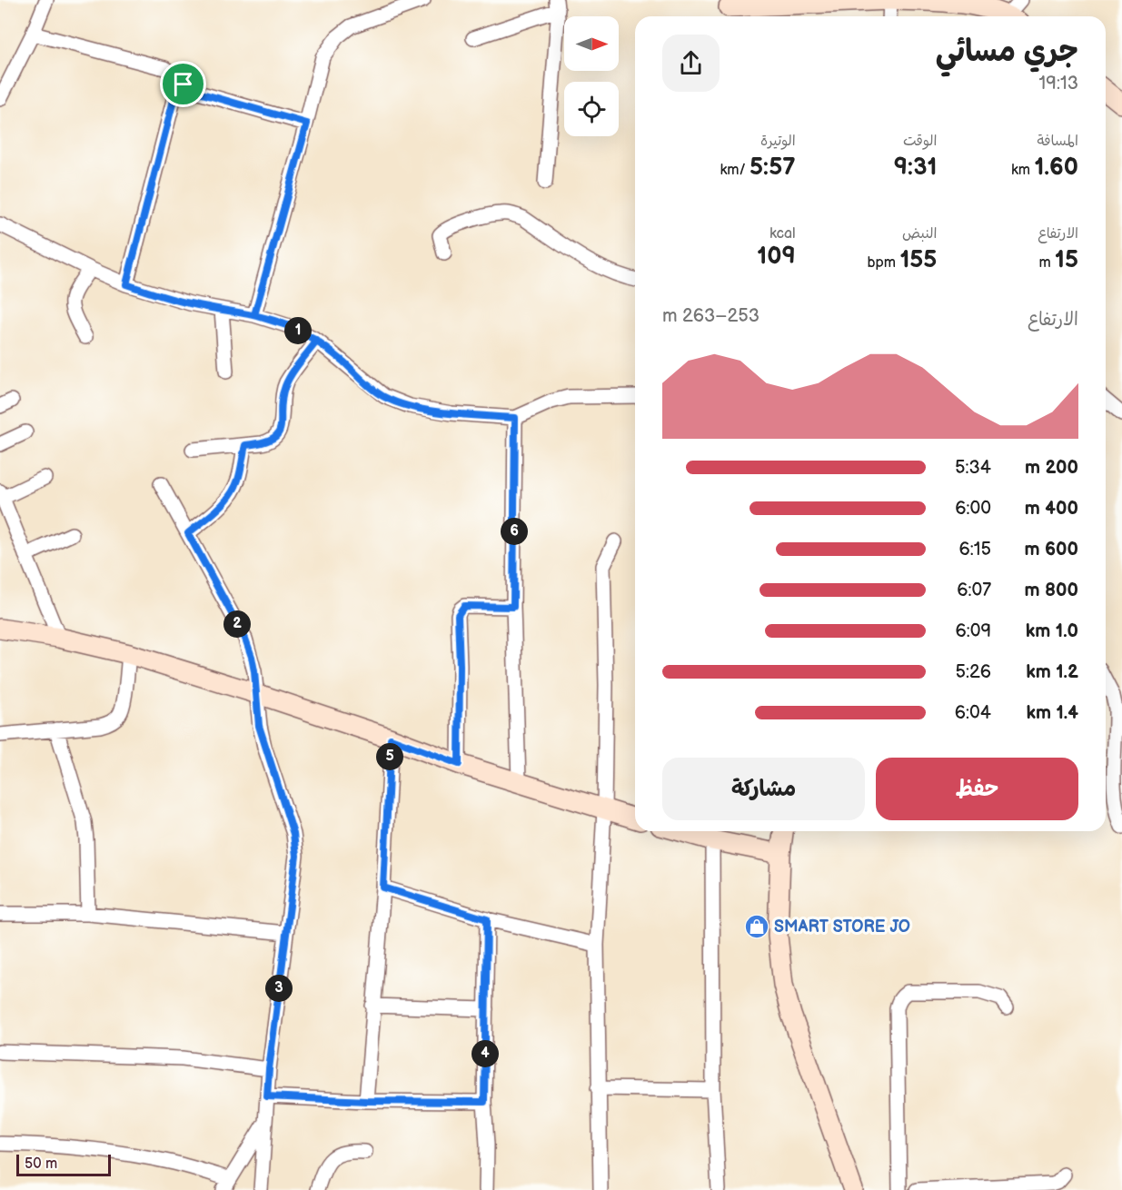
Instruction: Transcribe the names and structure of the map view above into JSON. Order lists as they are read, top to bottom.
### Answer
{
  "places": {
    "shop": ["SMART STORE JO"]
  },
  "scale_bar": "50 m",
  "north": "right",
  "page": {
    "heading": ["جري مسائي", "19:13"],
    "stats": [
      ["المسافة", "1.60 km"],
      ["الوقت", "9:31"],
      ["الوتيرة", "5:57 /km"],
      ["الارتفاع", "15 m"],
      ["النبض", "155 bpm"],
      ["kcal", "109"]
    ],
    "chart": ["الارتفاع", "253–263 m"],
    "pins": [
      "1",
      "6",
      "2",
      "5",
      "3",
      "4"
    ],
    "list": [
      {
        "name": "200 m",
        "note": "5:34"
      },
      {
        "name": "400 m",
        "note": "6:00"
      },
      {
        "name": "600 m",
        "note": "6:15"
      },
      {
        "name": "800 m",
        "note": "6:07"
      },
      {
        "name": "1.0 km",
        "note": "6:09"
      },
      {
        "name": "1.2 km",
        "note": "5:26"
      },
      {
        "name": "1.4 km",
        "note": "6:04"
      }
    ],
    "buttons": ["حفظ", "مشاركة"],
    "scale": "50 m"
  }
}
